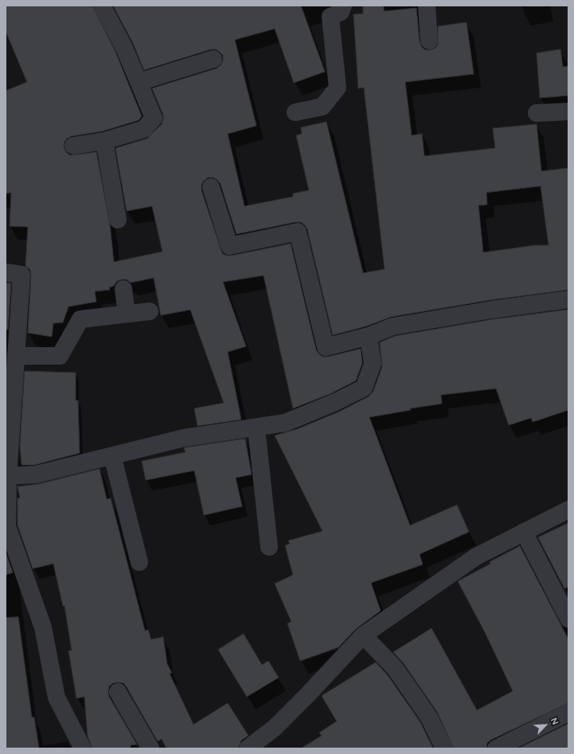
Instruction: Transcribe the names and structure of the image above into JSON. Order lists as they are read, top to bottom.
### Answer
{
  "north": "top right"
}
